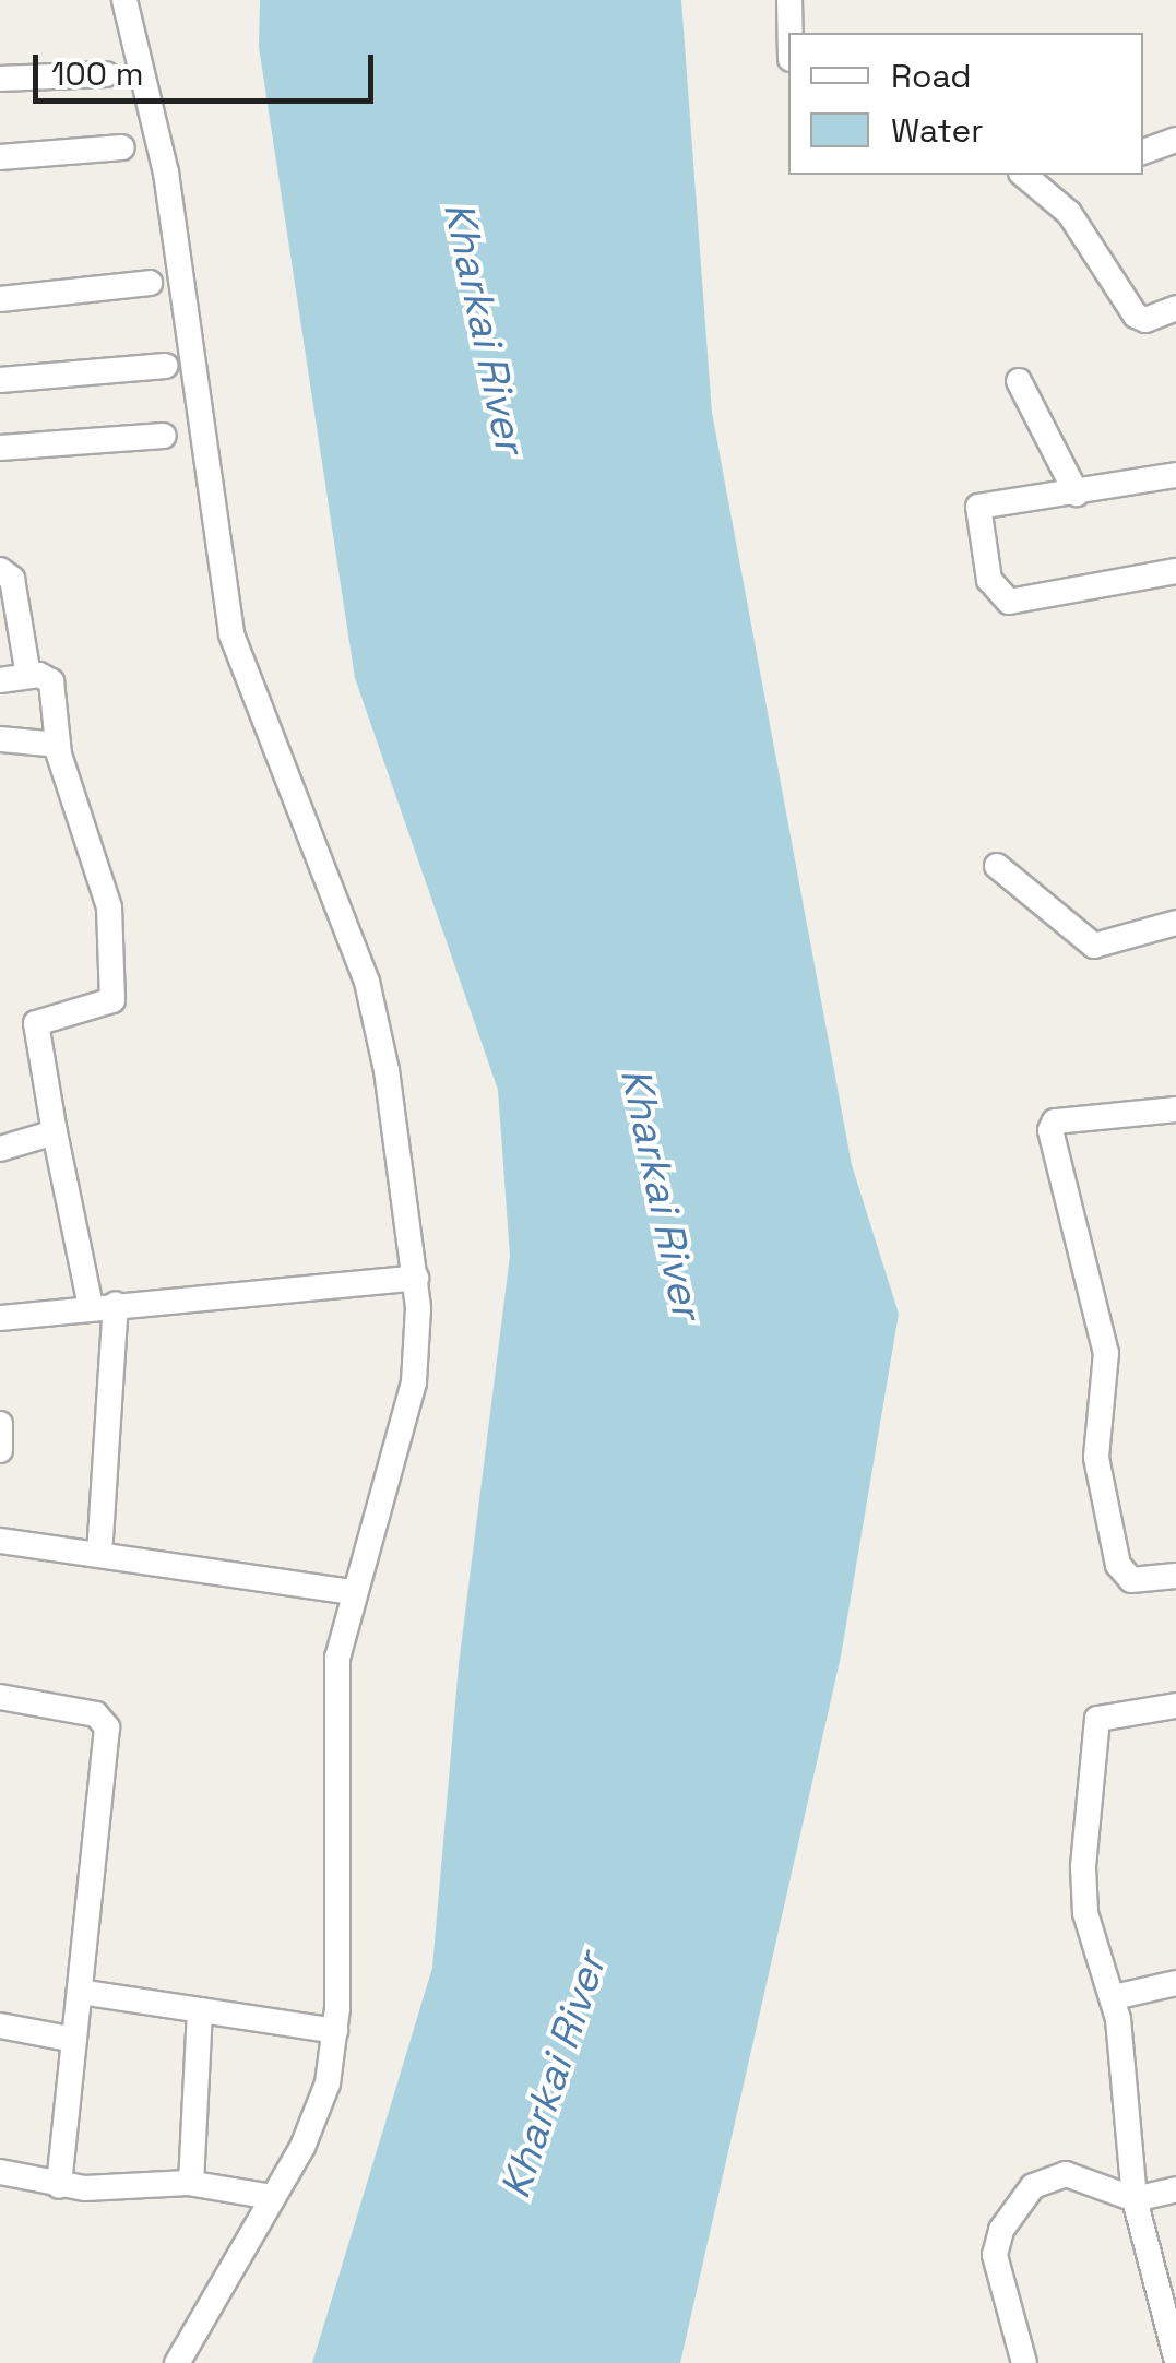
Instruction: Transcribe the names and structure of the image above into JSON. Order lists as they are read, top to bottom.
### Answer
{
  "water": ["Kharkai River"],
  "legend": ["Road", "Water"],
  "scale_bar": "100 m"
}
